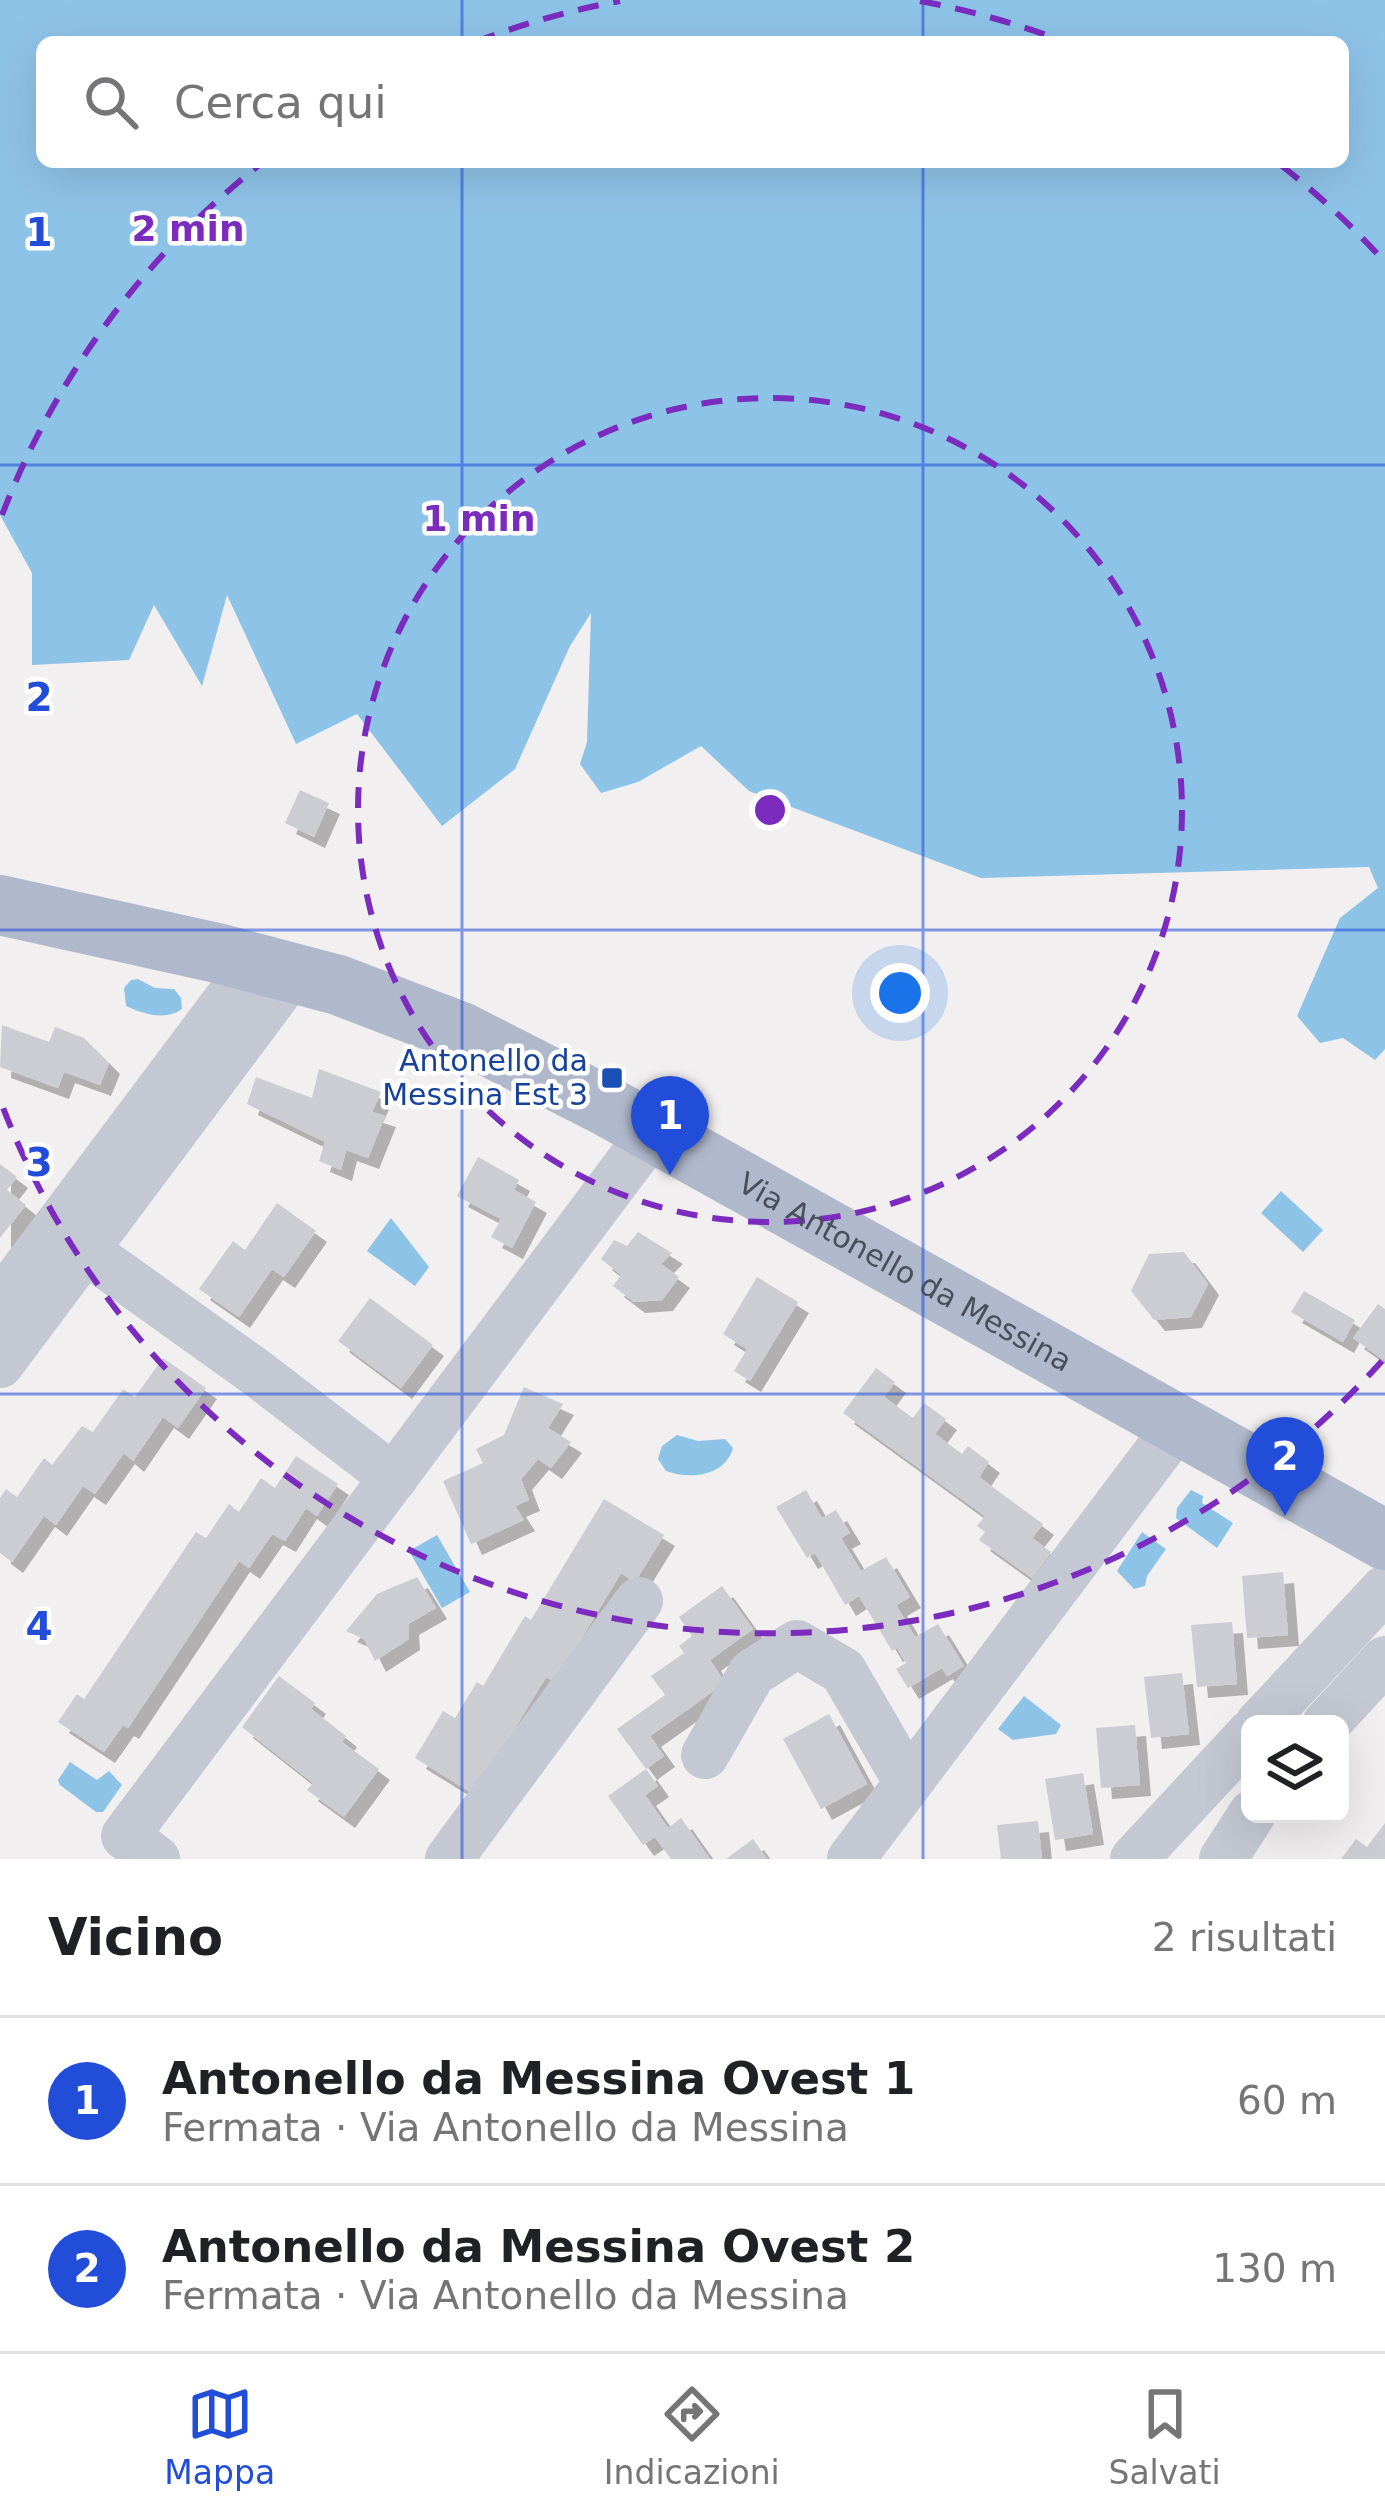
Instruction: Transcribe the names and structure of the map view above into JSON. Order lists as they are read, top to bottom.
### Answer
{
  "streets": {
    "main road": ["Via Antonello da Messina"]
  },
  "places": {
    "transit": ["Antonello da Messina Est 3"]
  },
  "page": {
    "search": "Cerca qui",
    "pins": ["1", "2"],
    "heading": ["Vicino", "2 risultati"],
    "list": [
      {
        "mark": "1",
        "name": "Antonello da Messina Ovest 1",
        "note": "Fermata · Via Antonello da Messina",
        "value": "60 m"
      },
      {
        "mark": "2",
        "name": "Antonello da Messina Ovest 2",
        "note": "Fermata · Via Antonello da Messina",
        "value": "130 m"
      }
    ],
    "nav": ["Mappa", "Indicazioni", "Salvati"]
  },
  "grid": {
    "rows": [
      "1",
      "2",
      "3",
      "4"
    ]
  },
  "rings": ["2 min", "1 min"]
}
